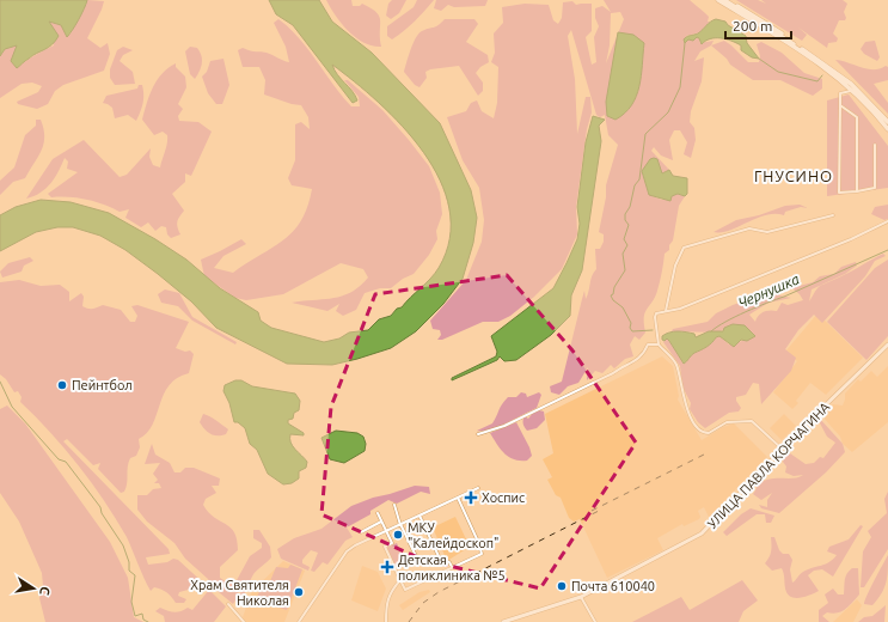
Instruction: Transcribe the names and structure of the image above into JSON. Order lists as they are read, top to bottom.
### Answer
{
  "streets": {
    "main road": ["УЛИЦА ПАВЛА КОРЧАГИНА"]
  },
  "districts": ["ГНУСИНО"],
  "water": ["Чернушка"],
  "places": {
    "other": [
      "Пейнтбол",
      "МКУ \"Калейдоскоп\"",
      "Почта 610040",
      "Храм Святителя Николая"
    ],
    "health": ["Хоспис", "Детская поликлиника №5"]
  },
  "scale_bar": "200 m",
  "north": "right"
}
